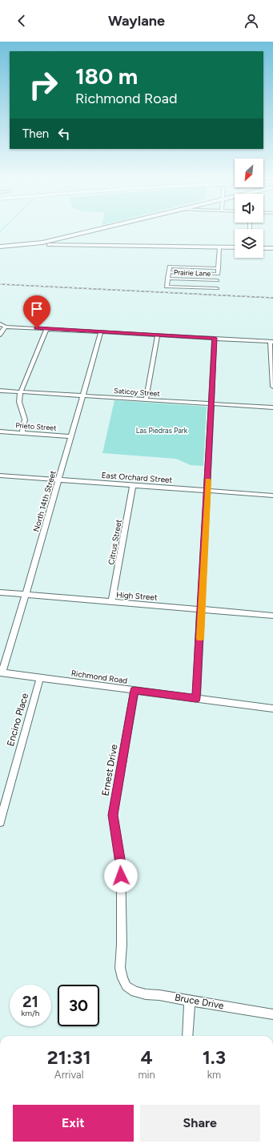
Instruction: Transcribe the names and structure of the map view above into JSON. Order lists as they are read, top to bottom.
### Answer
{
  "streets": {
    "street": [
      "Prairie Lane",
      "Saticoy Street",
      "Prieto Street",
      "East Orchard Street",
      "North 14th Street",
      "Citrus Street",
      "High Street",
      "Richmond Road",
      "Encino Place",
      "Ernest Drive",
      "Bruce Drive"
    ]
  },
  "crossings": [
    ["Saticoy Street", "North 14th Street"],
    ["Prieto Street", "North 14th Street"],
    ["East Orchard Street", "North 14th Street"],
    ["East Orchard Street", "Citrus Street"],
    ["North 14th Street", "High Street"],
    ["North 14th Street", "Richmond Road"],
    ["Citrus Street", "High Street"],
    ["Richmond Road", "Encino Place"],
    ["Richmond Road", "Ernest Drive"],
    ["Ernest Drive", "Bruce Drive"]
  ],
  "parks": ["Las Piedras Park"],
  "north": "bottom left",
  "page": {
    "header": "Waylane",
    "turn": ["180 m", "Richmond Road"],
    "then": "Then",
    "speed": "21 km/h",
    "limit": "30",
    "eta": [
      "21:31",
      "Arrival",
      "4",
      "min",
      "1.3",
      "km"
    ],
    "buttons": ["Exit", "Share"]
  }
}
